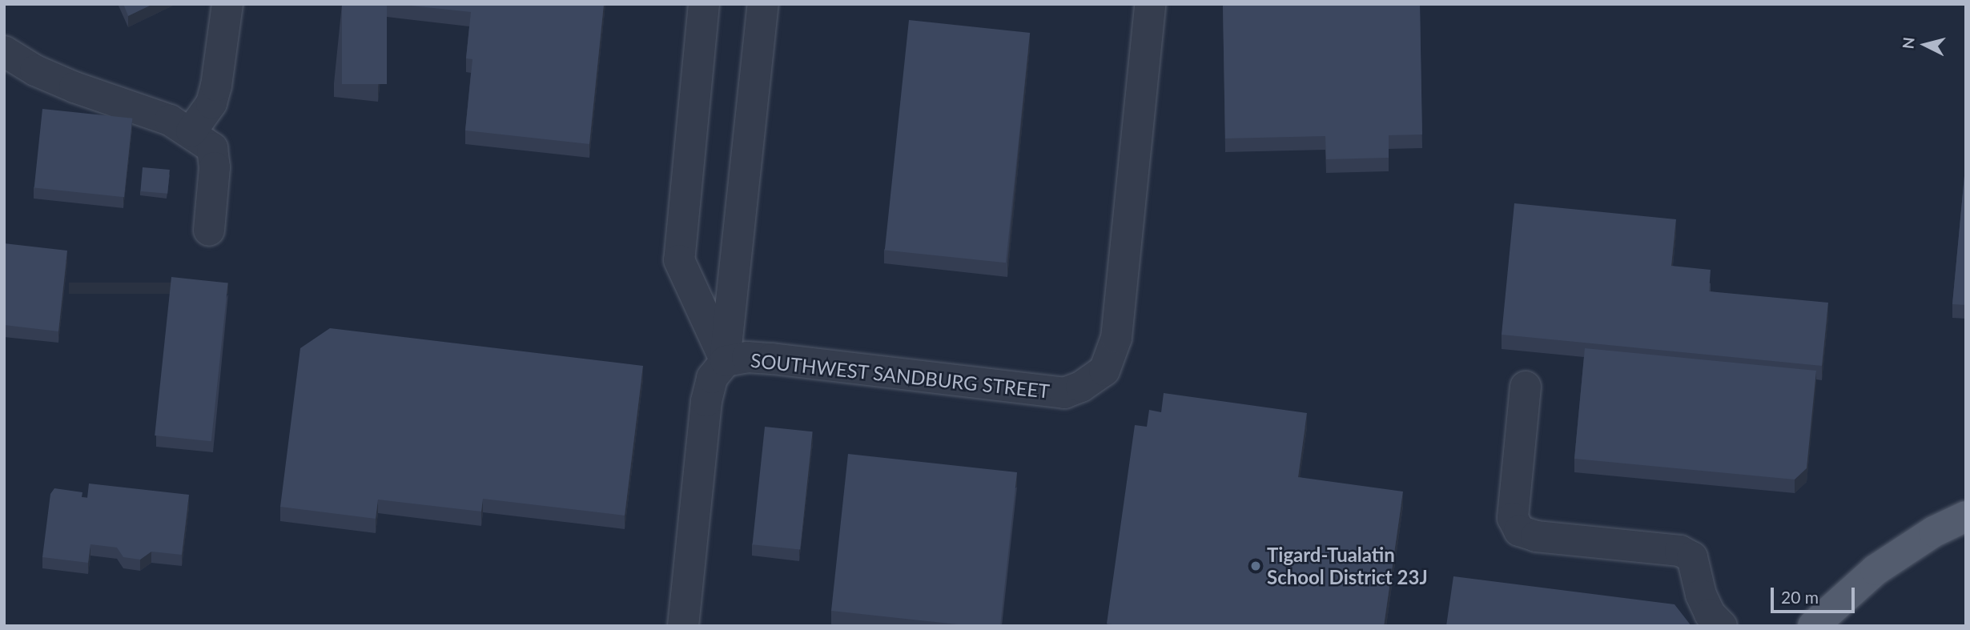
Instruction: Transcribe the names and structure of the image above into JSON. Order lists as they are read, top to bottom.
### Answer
{
  "streets": {
    "street": ["SOUTHWEST SANDBURG STREET"]
  },
  "places": ["Tigard-Tualatin School District 23J"],
  "scale_bar": "20 m",
  "north": "left"
}
